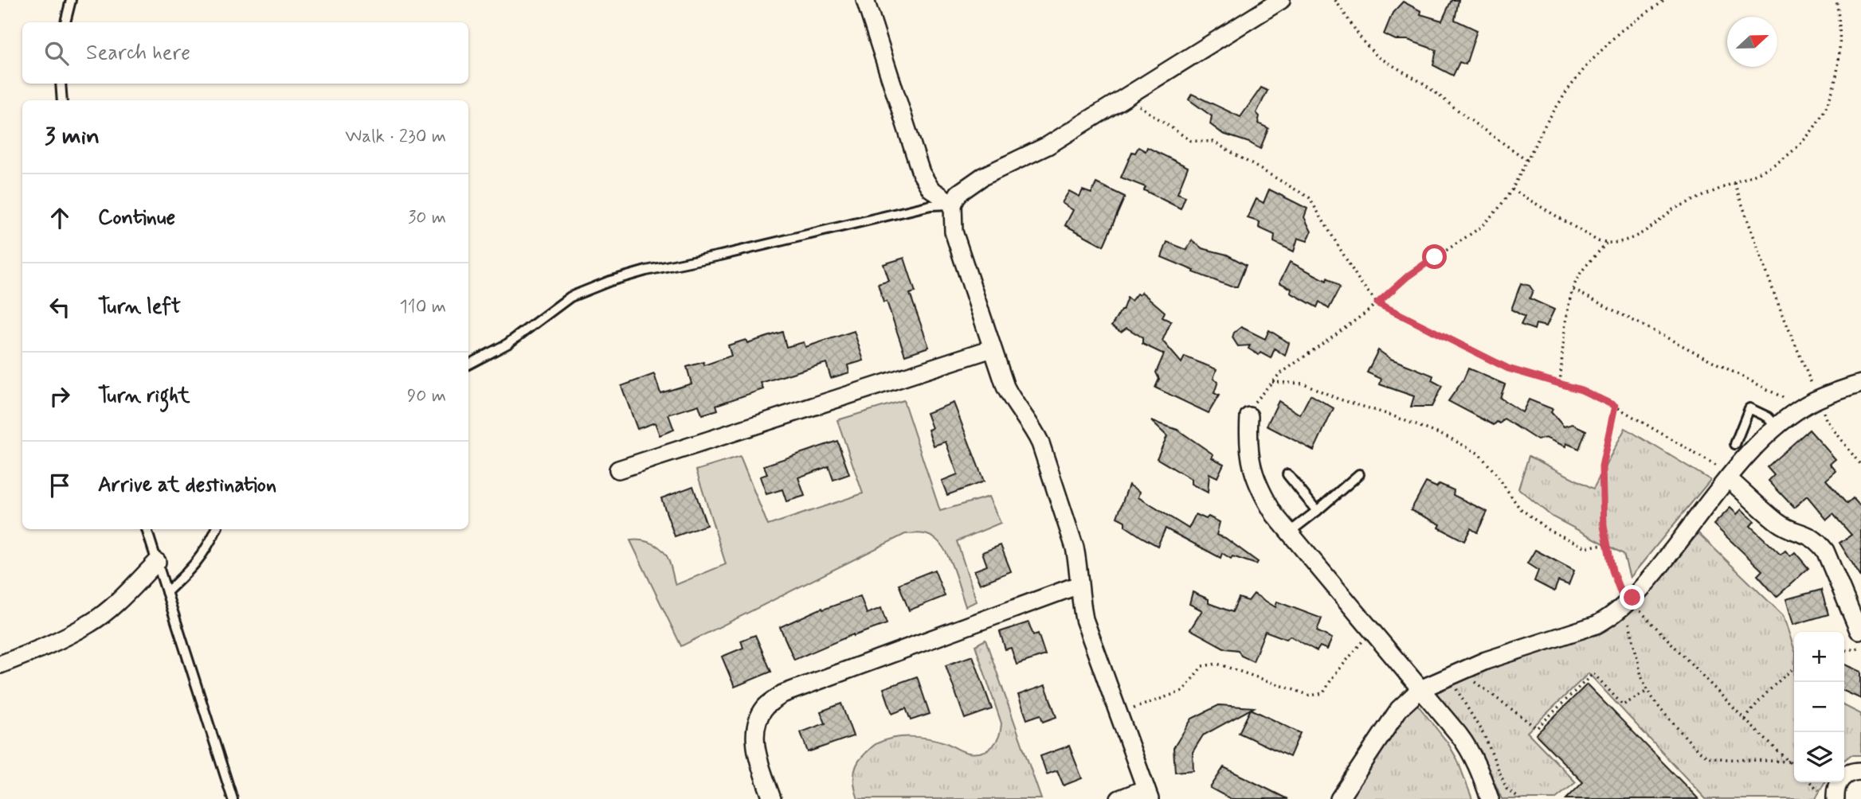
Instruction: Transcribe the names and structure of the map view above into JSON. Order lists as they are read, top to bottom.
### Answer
{
  "north": "right",
  "page": {
    "search": "Search here",
    "heading": ["3 min", "Walk · 230 m"],
    "list": [
      ["Continue", "30 m"],
      ["Turn left", "110 m"],
      ["Turn right", "90 m"],
      "Arrive at destination"
    ],
    "map_buttons": ["+", "−"]
  }
}
